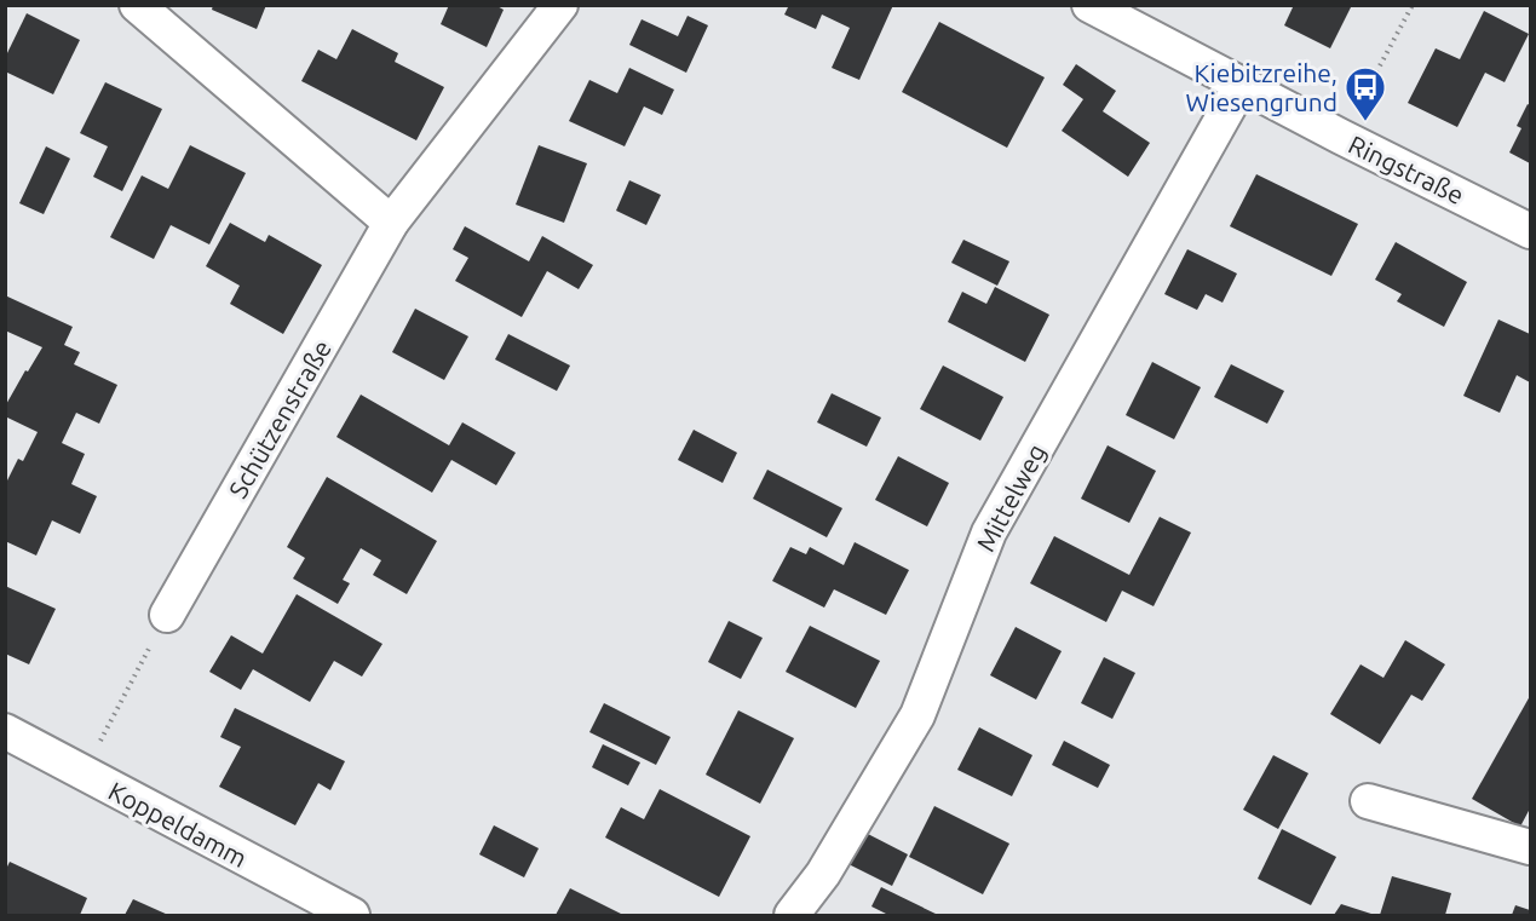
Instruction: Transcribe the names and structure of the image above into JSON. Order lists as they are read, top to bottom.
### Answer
{
  "streets": {
    "street": [
      "Ringstraße",
      "Schützenstraße",
      "Mittelweg",
      "Koppeldamm"
    ]
  },
  "crossings": [
    ["Ringstraße", "Mittelweg"]
  ],
  "places": {
    "bus stop": ["Kiebitzreihe, Wiesengrund"]
  }
}
